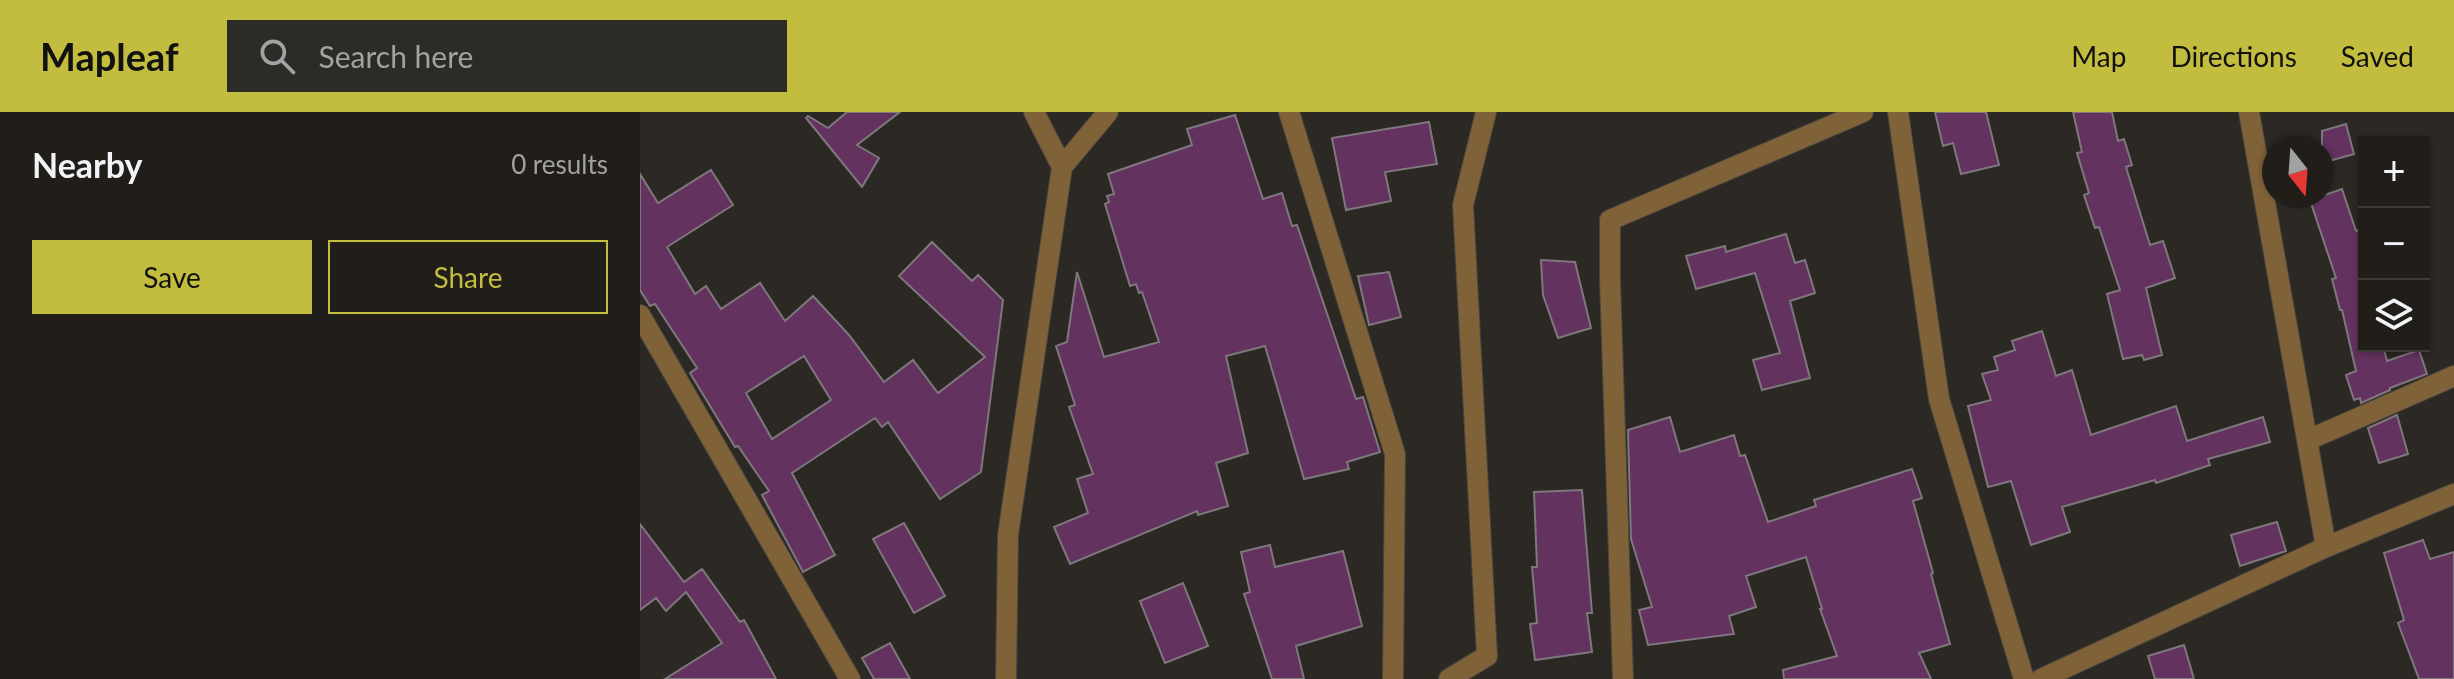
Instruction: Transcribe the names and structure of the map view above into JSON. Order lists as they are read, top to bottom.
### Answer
{
  "north": "bottom",
  "page": {
    "header": "Mapleaf",
    "search": "Search here",
    "nav": ["Map", "Directions", "Saved"],
    "heading": ["Nearby", "0 results"],
    "map_buttons": ["+", "−"],
    "buttons": ["Save", "Share"]
  }
}
